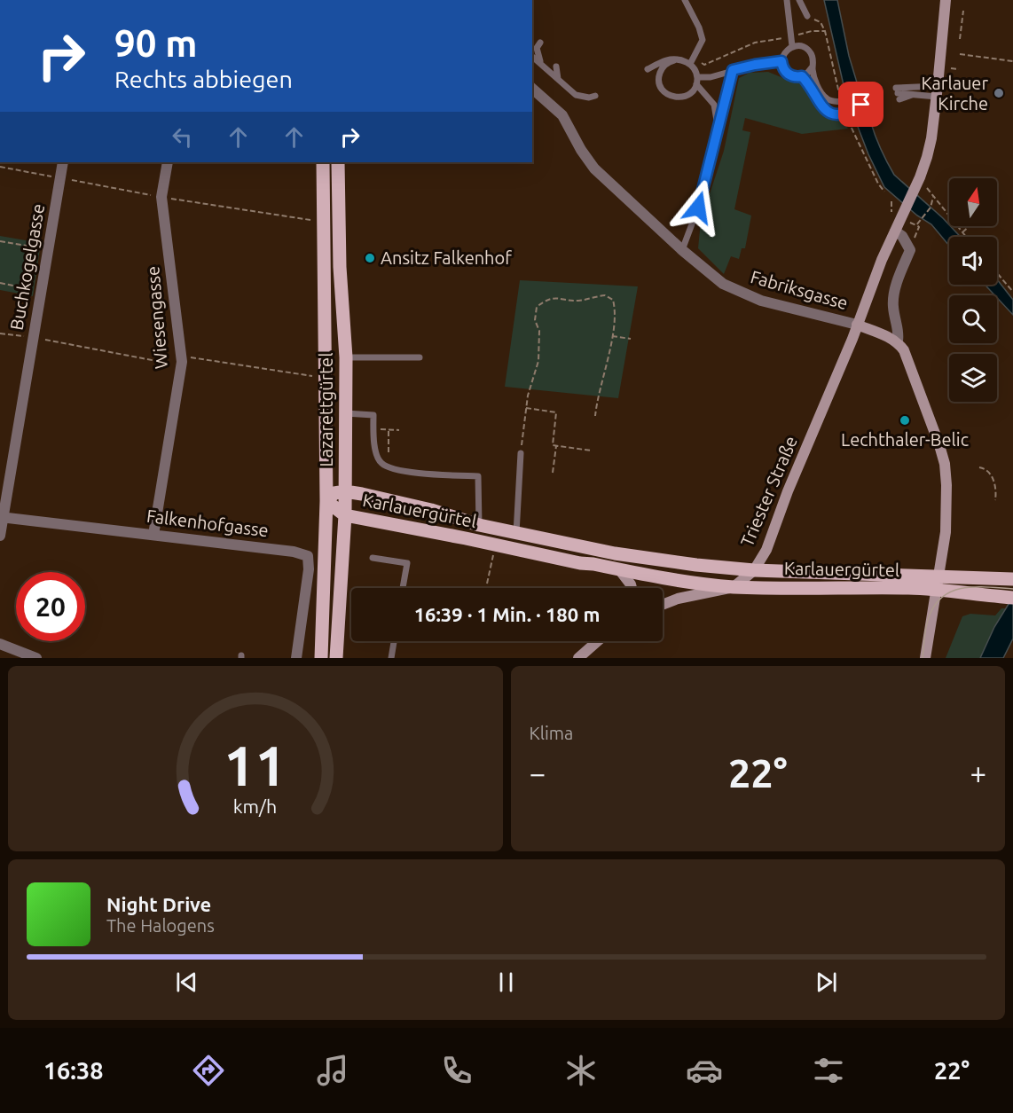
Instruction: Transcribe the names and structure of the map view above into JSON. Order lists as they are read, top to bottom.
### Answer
{
  "streets": {
    "main road": ["Lazarettgürtel", "Triester Straße", "Karlauergürtel"],
    "street": [
      "Buchkogelgasse",
      "Fabriksgasse",
      "Wiesengasse",
      "Falkenhofgasse"
    ]
  },
  "crossings": [
    ["Buchkogelgasse", "Lazarettgürtel"],
    ["Buchkogelgasse", "Falkenhofgasse"],
    ["Fabriksgasse", "Triester Straße"],
    ["Wiesengasse", "Lazarettgürtel"],
    ["Wiesengasse", "Falkenhofgasse"],
    ["Lazarettgürtel", "Karlauergürtel"],
    ["Triester Straße", "Karlauergürtel"]
  ],
  "places": ["Karlauer Kirche", "Ansitz Falkenhof", "Lechthaler-Belic"],
  "north": "top",
  "page": {
    "turn": ["90 m", "Rechts abbiegen"],
    "limit": "20",
    "trip": "16:39 · 1 Min. · 180 m",
    "tile": "Klima",
    "heat": ["−", "22°", "+"],
    "song": ["Night Drive", "The Halogens"],
    "tabs": ["16:38", "22°"],
    "gauge": ["11", "km/h"]
  }
}
